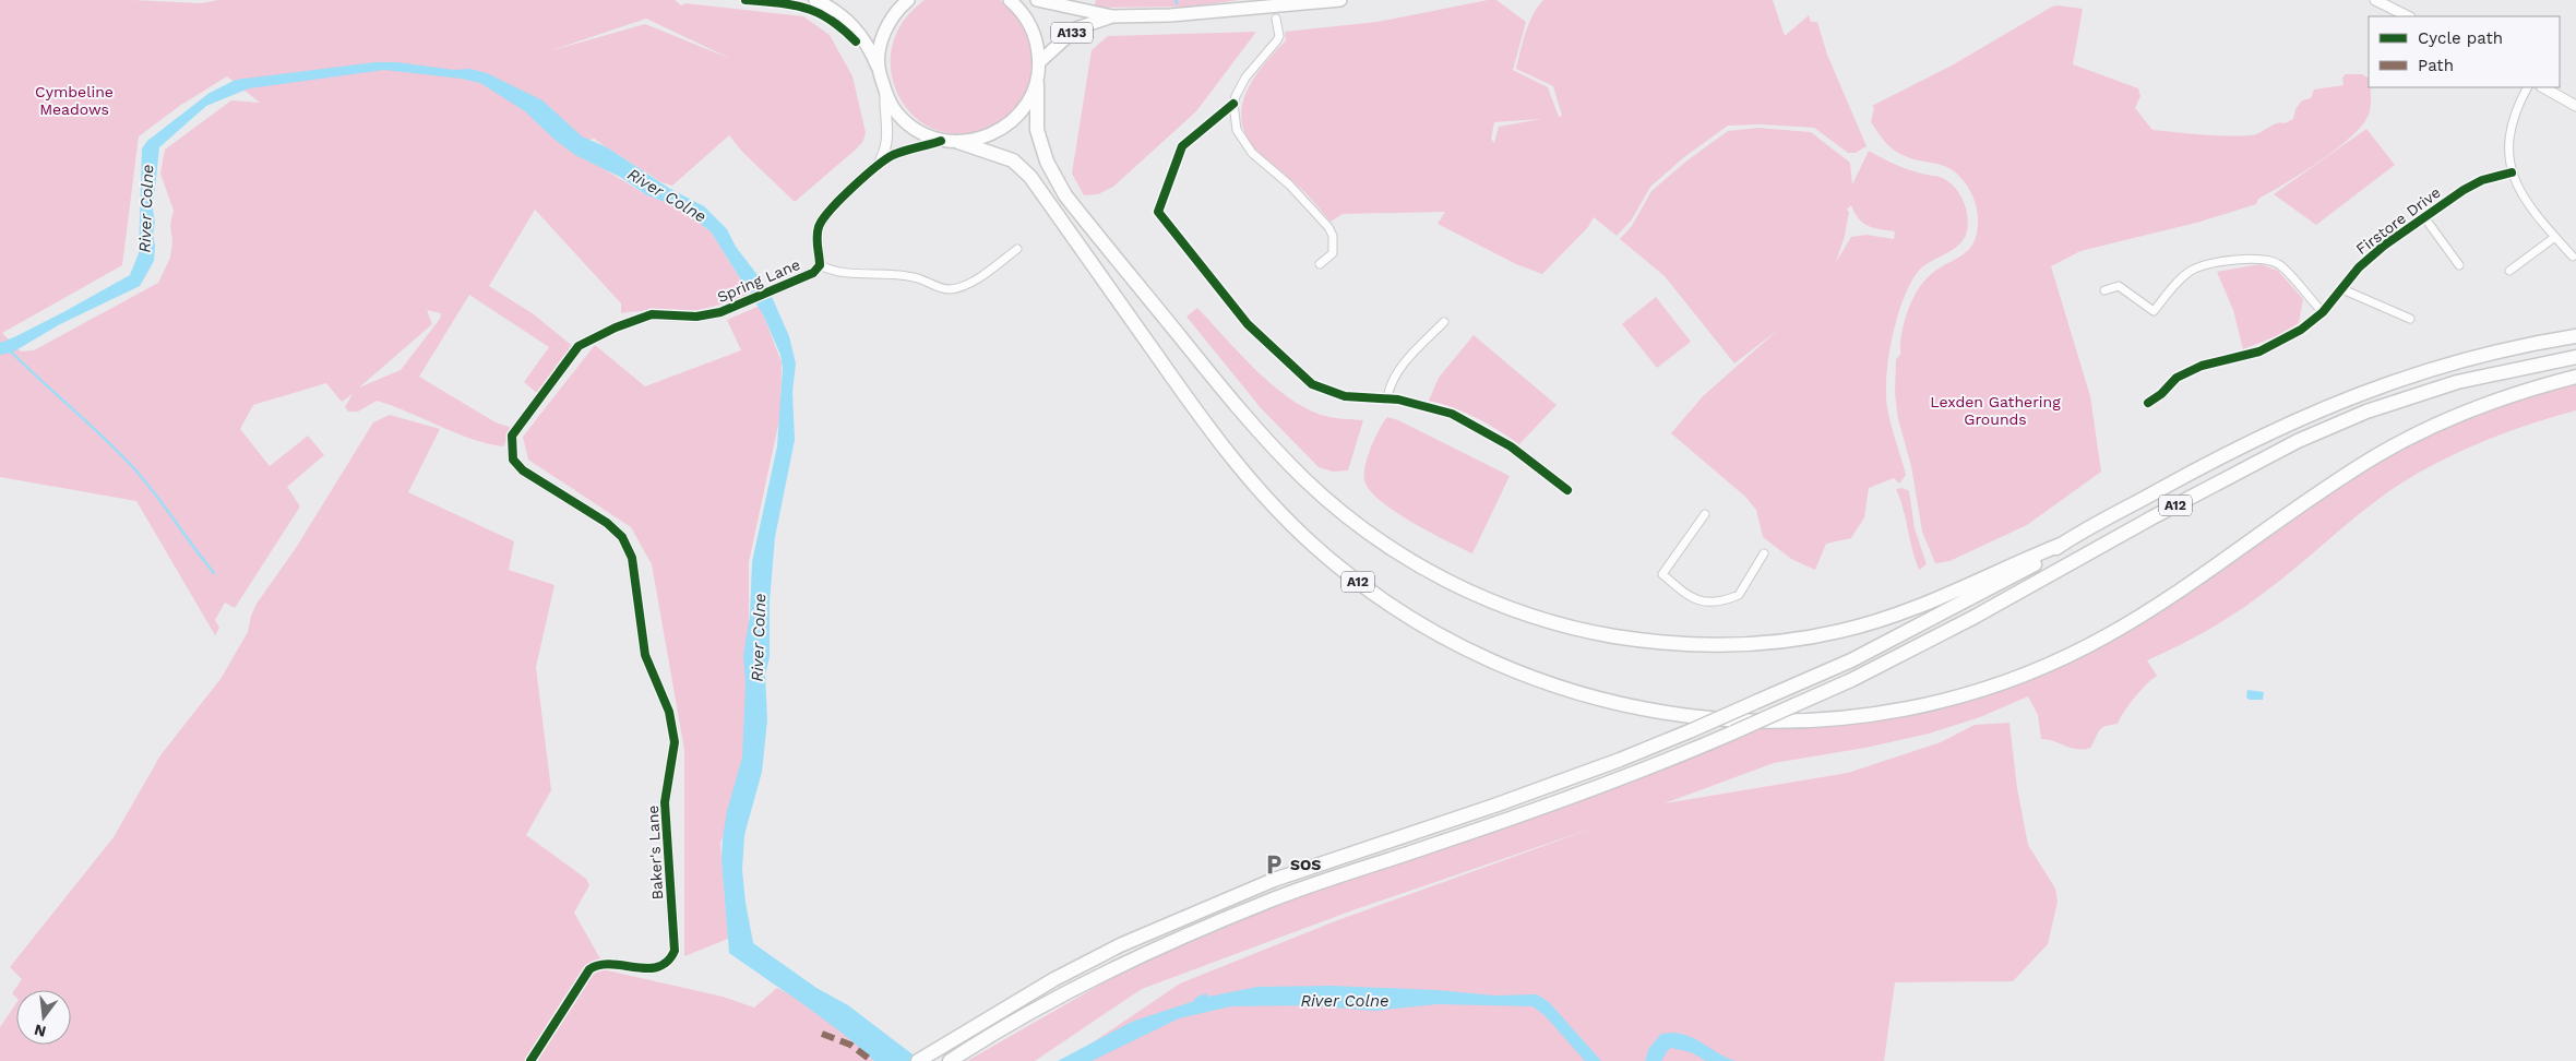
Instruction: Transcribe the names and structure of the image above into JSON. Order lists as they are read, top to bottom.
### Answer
{
  "streets": {
    "highway": ["A12"],
    "main road": ["A133"],
    "street": ["Firstore Drive", "Spring Lane", "Baker's Lane"]
  },
  "crossings": [
    ["Spring Lane", "Baker's Lane"]
  ],
  "water": ["River Colne"],
  "parks": ["Cymbeline Meadows", "Lexden Gathering Grounds"],
  "places": {
    "parking": ["SOS"]
  },
  "legend": ["Cycle path", "Path"],
  "north": "bottom"
}
